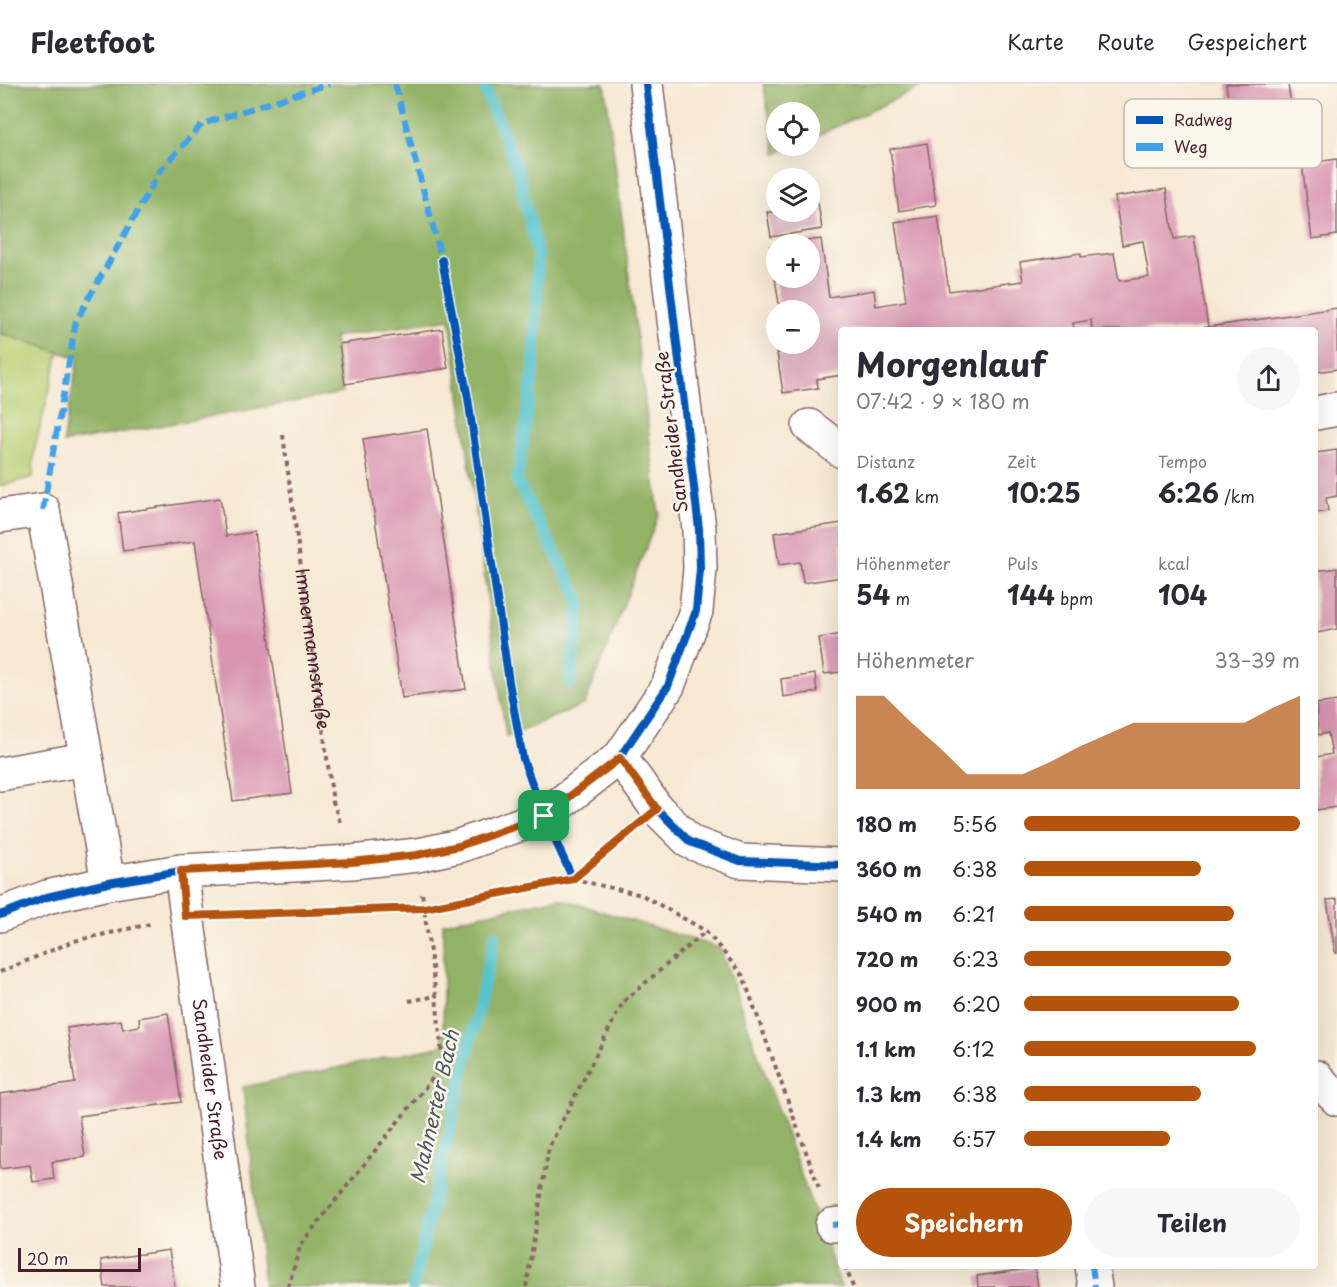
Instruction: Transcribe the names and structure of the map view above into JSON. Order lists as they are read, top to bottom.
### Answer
{
  "streets": {
    "street": ["Sandheider Straße"],
    "path": ["Immermannstraße"]
  },
  "crossings": [
    ["Sandheider Straße", "Immermannstraße"]
  ],
  "water": ["Mahnerter Bach"],
  "legend": ["Radweg", "Weg"],
  "scale_bar": "20 m",
  "page": {
    "header": "Fleetfoot",
    "nav": ["Karte", "Route", "Gespeichert"],
    "map_buttons": ["+", "−"],
    "heading": ["Morgenlauf", "07:42 · 9 × 180 m"],
    "stats": [
      ["Distanz", "1.62 km"],
      ["Zeit", "10:25"],
      ["Tempo", "6:26 /km"],
      ["Höhenmeter", "54 m"],
      ["Puls", "144 bpm"],
      ["kcal", "104"]
    ],
    "chart": ["Höhenmeter", "33–39 m"],
    "list": [
      {
        "name": "180 m",
        "note": "5:56"
      },
      {
        "name": "360 m",
        "note": "6:38"
      },
      {
        "name": "540 m",
        "note": "6:21"
      },
      {
        "name": "720 m",
        "note": "6:23"
      },
      {
        "name": "900 m",
        "note": "6:20"
      },
      {
        "name": "1.1 km",
        "note": "6:12"
      },
      {
        "name": "1.3 km",
        "note": "6:38"
      },
      {
        "name": "1.4 km",
        "note": "6:57"
      }
    ],
    "buttons": ["Speichern", "Teilen"],
    "scale": "20 m"
  }
}
